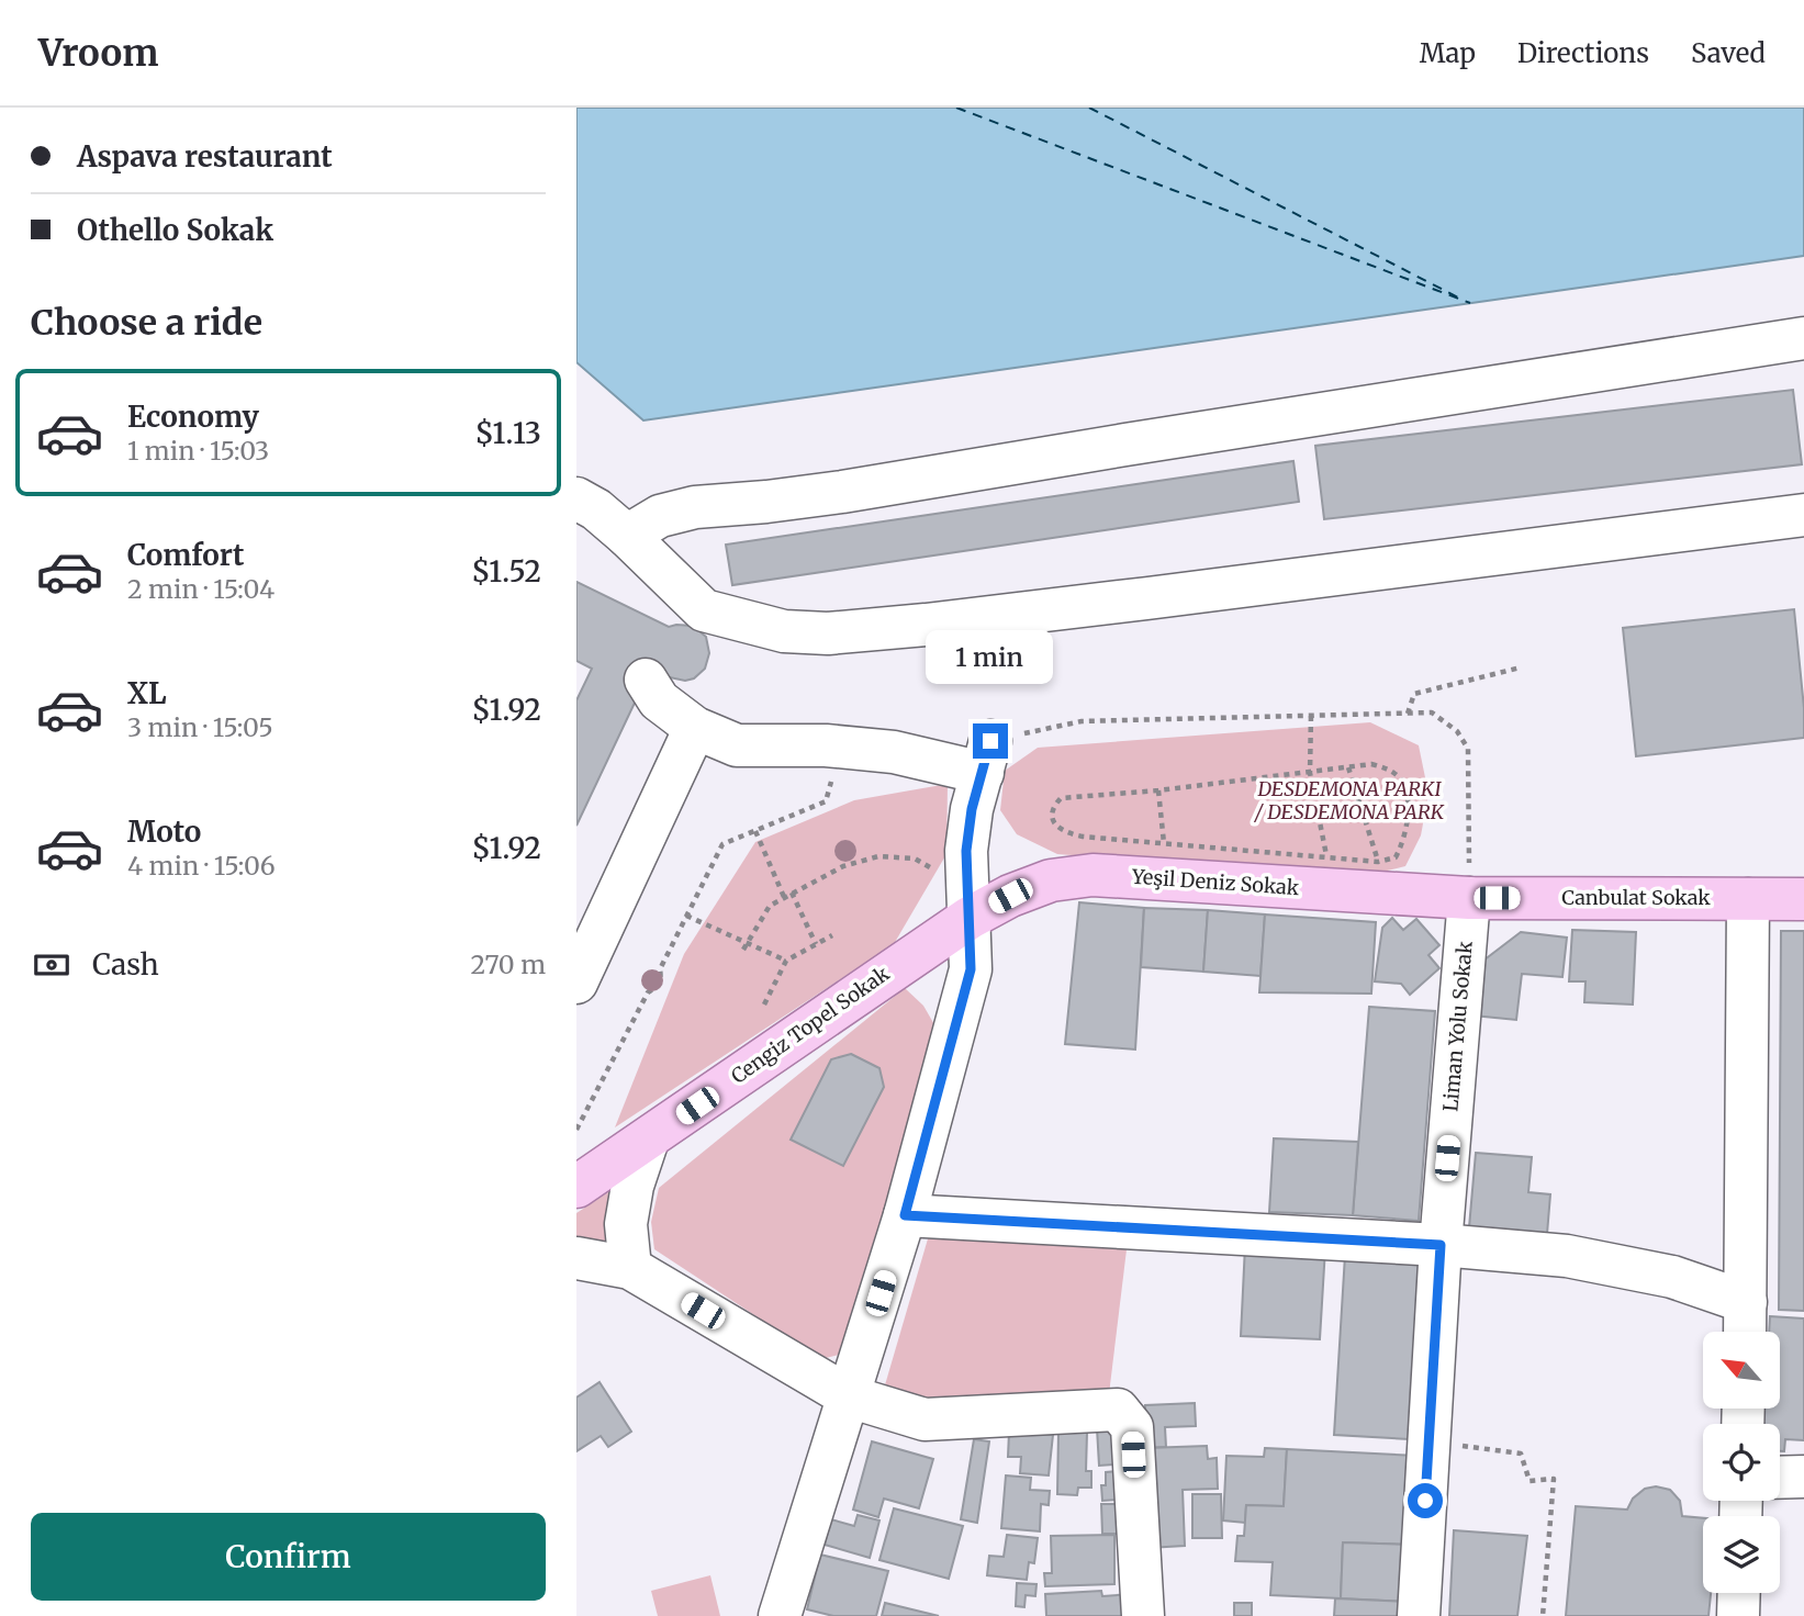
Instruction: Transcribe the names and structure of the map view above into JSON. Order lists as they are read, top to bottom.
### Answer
{
  "streets": {
    "main road": ["Yeşil Deniz Sokak", "Canbulat Sokak", "Cengiz Topel Sokak"],
    "street": ["Liman Yolu Sokak"]
  },
  "crossings": [
    ["Yeşil Deniz Sokak", "Canbulat Sokak"],
    ["Yeşil Deniz Sokak", "Cengiz Topel Sokak"],
    ["Yeşil Deniz Sokak", "Liman Yolu Sokak"],
    ["Canbulat Sokak", "Liman Yolu Sokak"]
  ],
  "parks": ["DESDEMONA PARKI / DESDEMONA PARK"],
  "north": "top left",
  "page": {
    "header": "Vroom",
    "nav": ["Map", "Directions", "Saved"],
    "banner": ["Aspava restaurant", "Othello Sokak"],
    "heading": "Choose a ride",
    "list": [
      {
        "name": "Economy",
        "note": "1 min · 15:03",
        "value": "$1.13"
      },
      {
        "name": "Comfort",
        "note": "2 min · 15:04",
        "value": "$1.52"
      },
      {
        "name": "XL",
        "note": "3 min · 15:05",
        "value": "$1.92"
      },
      {
        "name": "Moto",
        "note": "4 min · 15:06",
        "value": "$1.92"
      }
    ],
    "bubble": "1 min",
    "pay": ["Cash", "270 m"],
    "buttons": "Confirm"
  }
}
